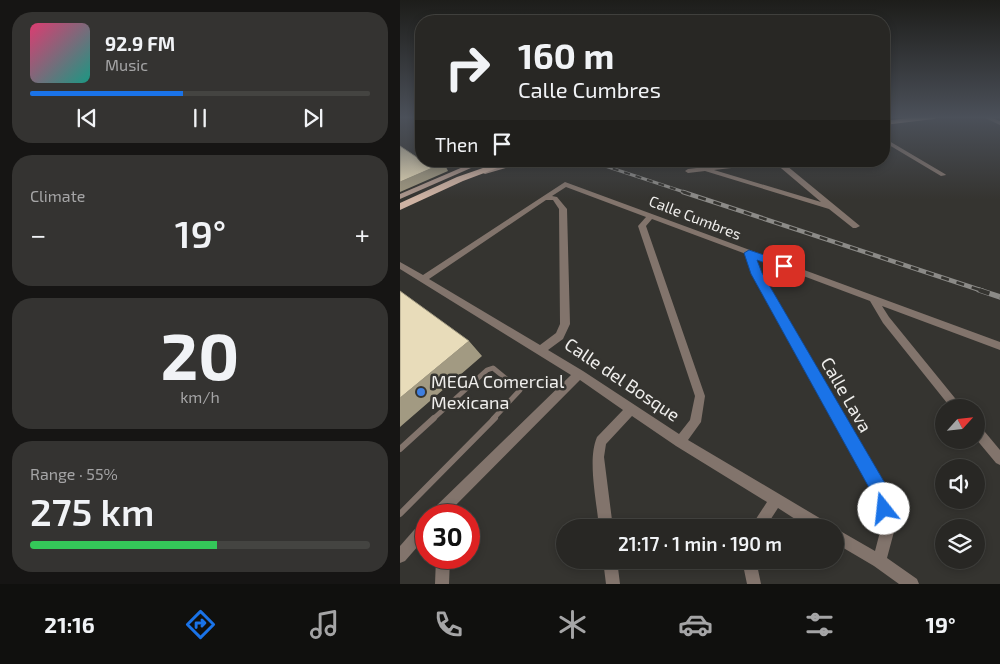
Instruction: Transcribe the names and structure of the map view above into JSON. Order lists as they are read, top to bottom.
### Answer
{
  "streets": {
    "street": ["Calle Cumbres", "Calle del Bosque", "Calle Lava"]
  },
  "crossings": [
    ["Calle Cumbres", "Calle Lava"]
  ],
  "places": ["MEGA Comercial Mexicana"],
  "north": "top right",
  "page": {
    "turn": ["160 m", "Calle Cumbres"],
    "song": ["92.9 FM", "Music"],
    "then": "Then",
    "tile": [
      "Climate",
      ["20", "km/h"],
      ["Range · 55%", "275 km"]
    ],
    "heat": ["−", "19°", "+"],
    "limit": "30",
    "trip": "21:17 · 1 min · 190 m",
    "tabs": ["21:16", "19°"]
  }
}
